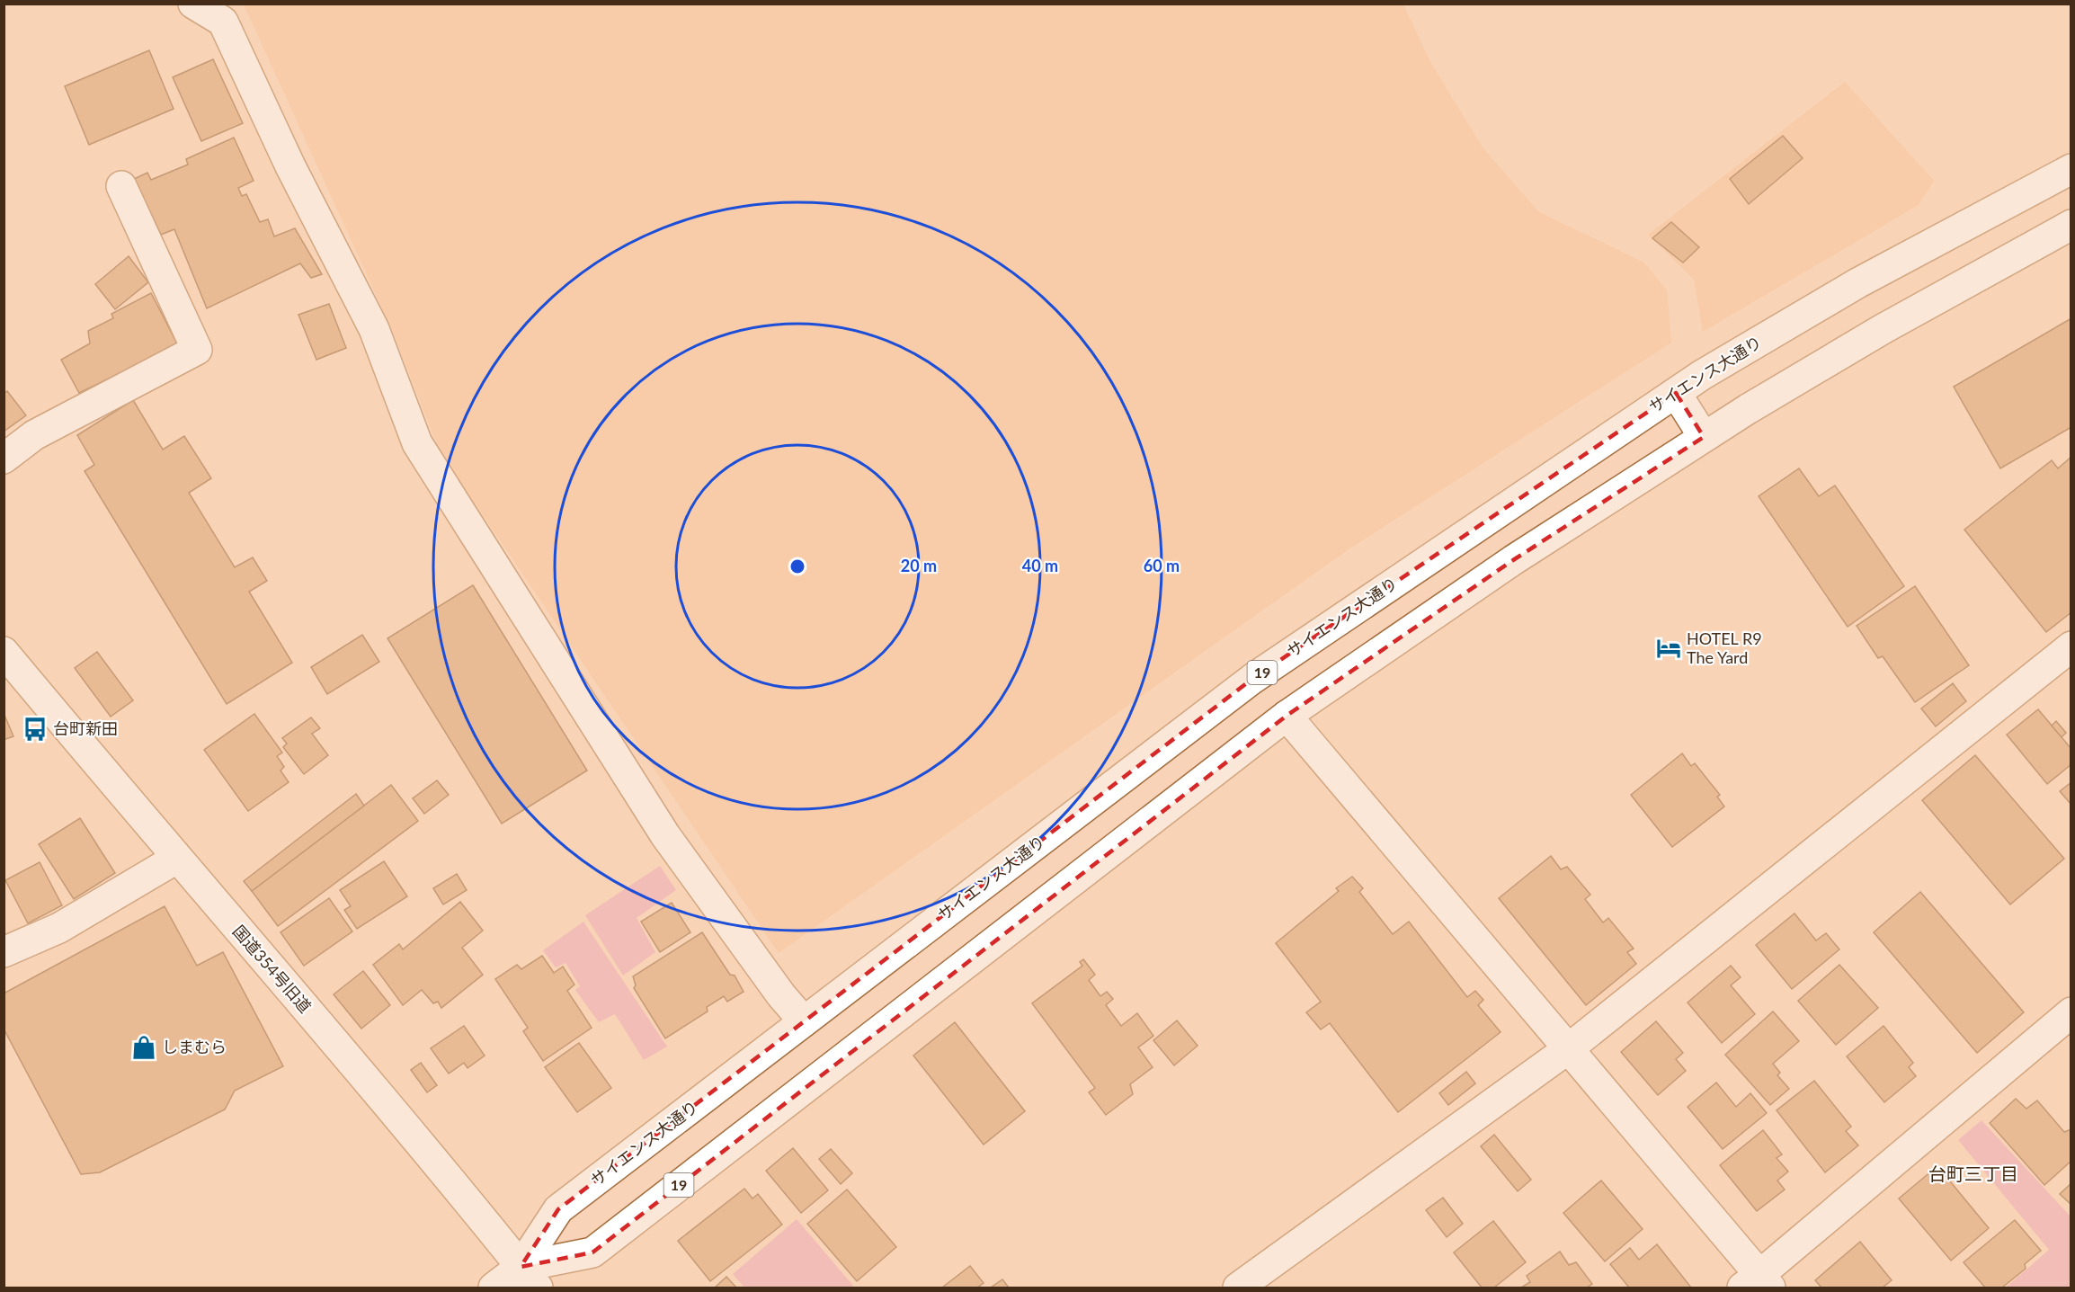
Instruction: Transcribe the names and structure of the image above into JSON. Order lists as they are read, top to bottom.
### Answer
{
  "streets": {
    "street": ["サイエンス大通り", "19", "国道354号旧道"]
  },
  "crossings": [
    ["サイエンス大通り", "国道354号旧道"]
  ],
  "districts": ["台町三丁目"],
  "places": {
    "hotel": ["HOTEL R9 The Yard"],
    "bus stop": ["台町新田"],
    "shop": ["しまむら"]
  },
  "rings": ["20 m", "40 m", "60 m"]
}
